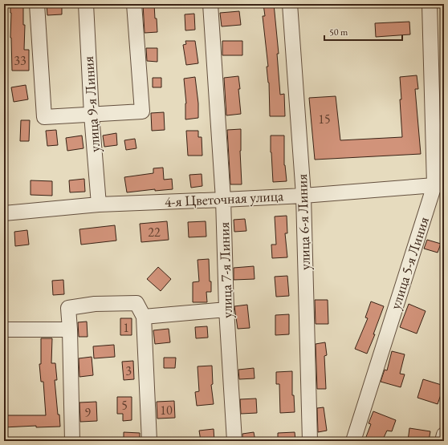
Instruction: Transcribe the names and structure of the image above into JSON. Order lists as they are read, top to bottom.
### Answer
{
  "streets": {
    "street": [
      "улица 9-я Линия",
      "4-я Цветочная улица",
      "улица 6-я Линия",
      "улица 5-я Линия",
      "улица 7-я Линия"
    ]
  },
  "crossings": [
    ["улица 9-я Линия", "4-я Цветочная улица"],
    ["4-я Цветочная улица", "улица 6-я Линия"],
    ["4-я Цветочная улица", "улица 5-я Линия"],
    ["4-я Цветочная улица", "улица 7-я Линия"]
  ],
  "house_numbers": [
    "33",
    "15",
    "22",
    "1",
    "3",
    "5",
    "10",
    "9"
  ],
  "scale_bar": "50 m"
}
